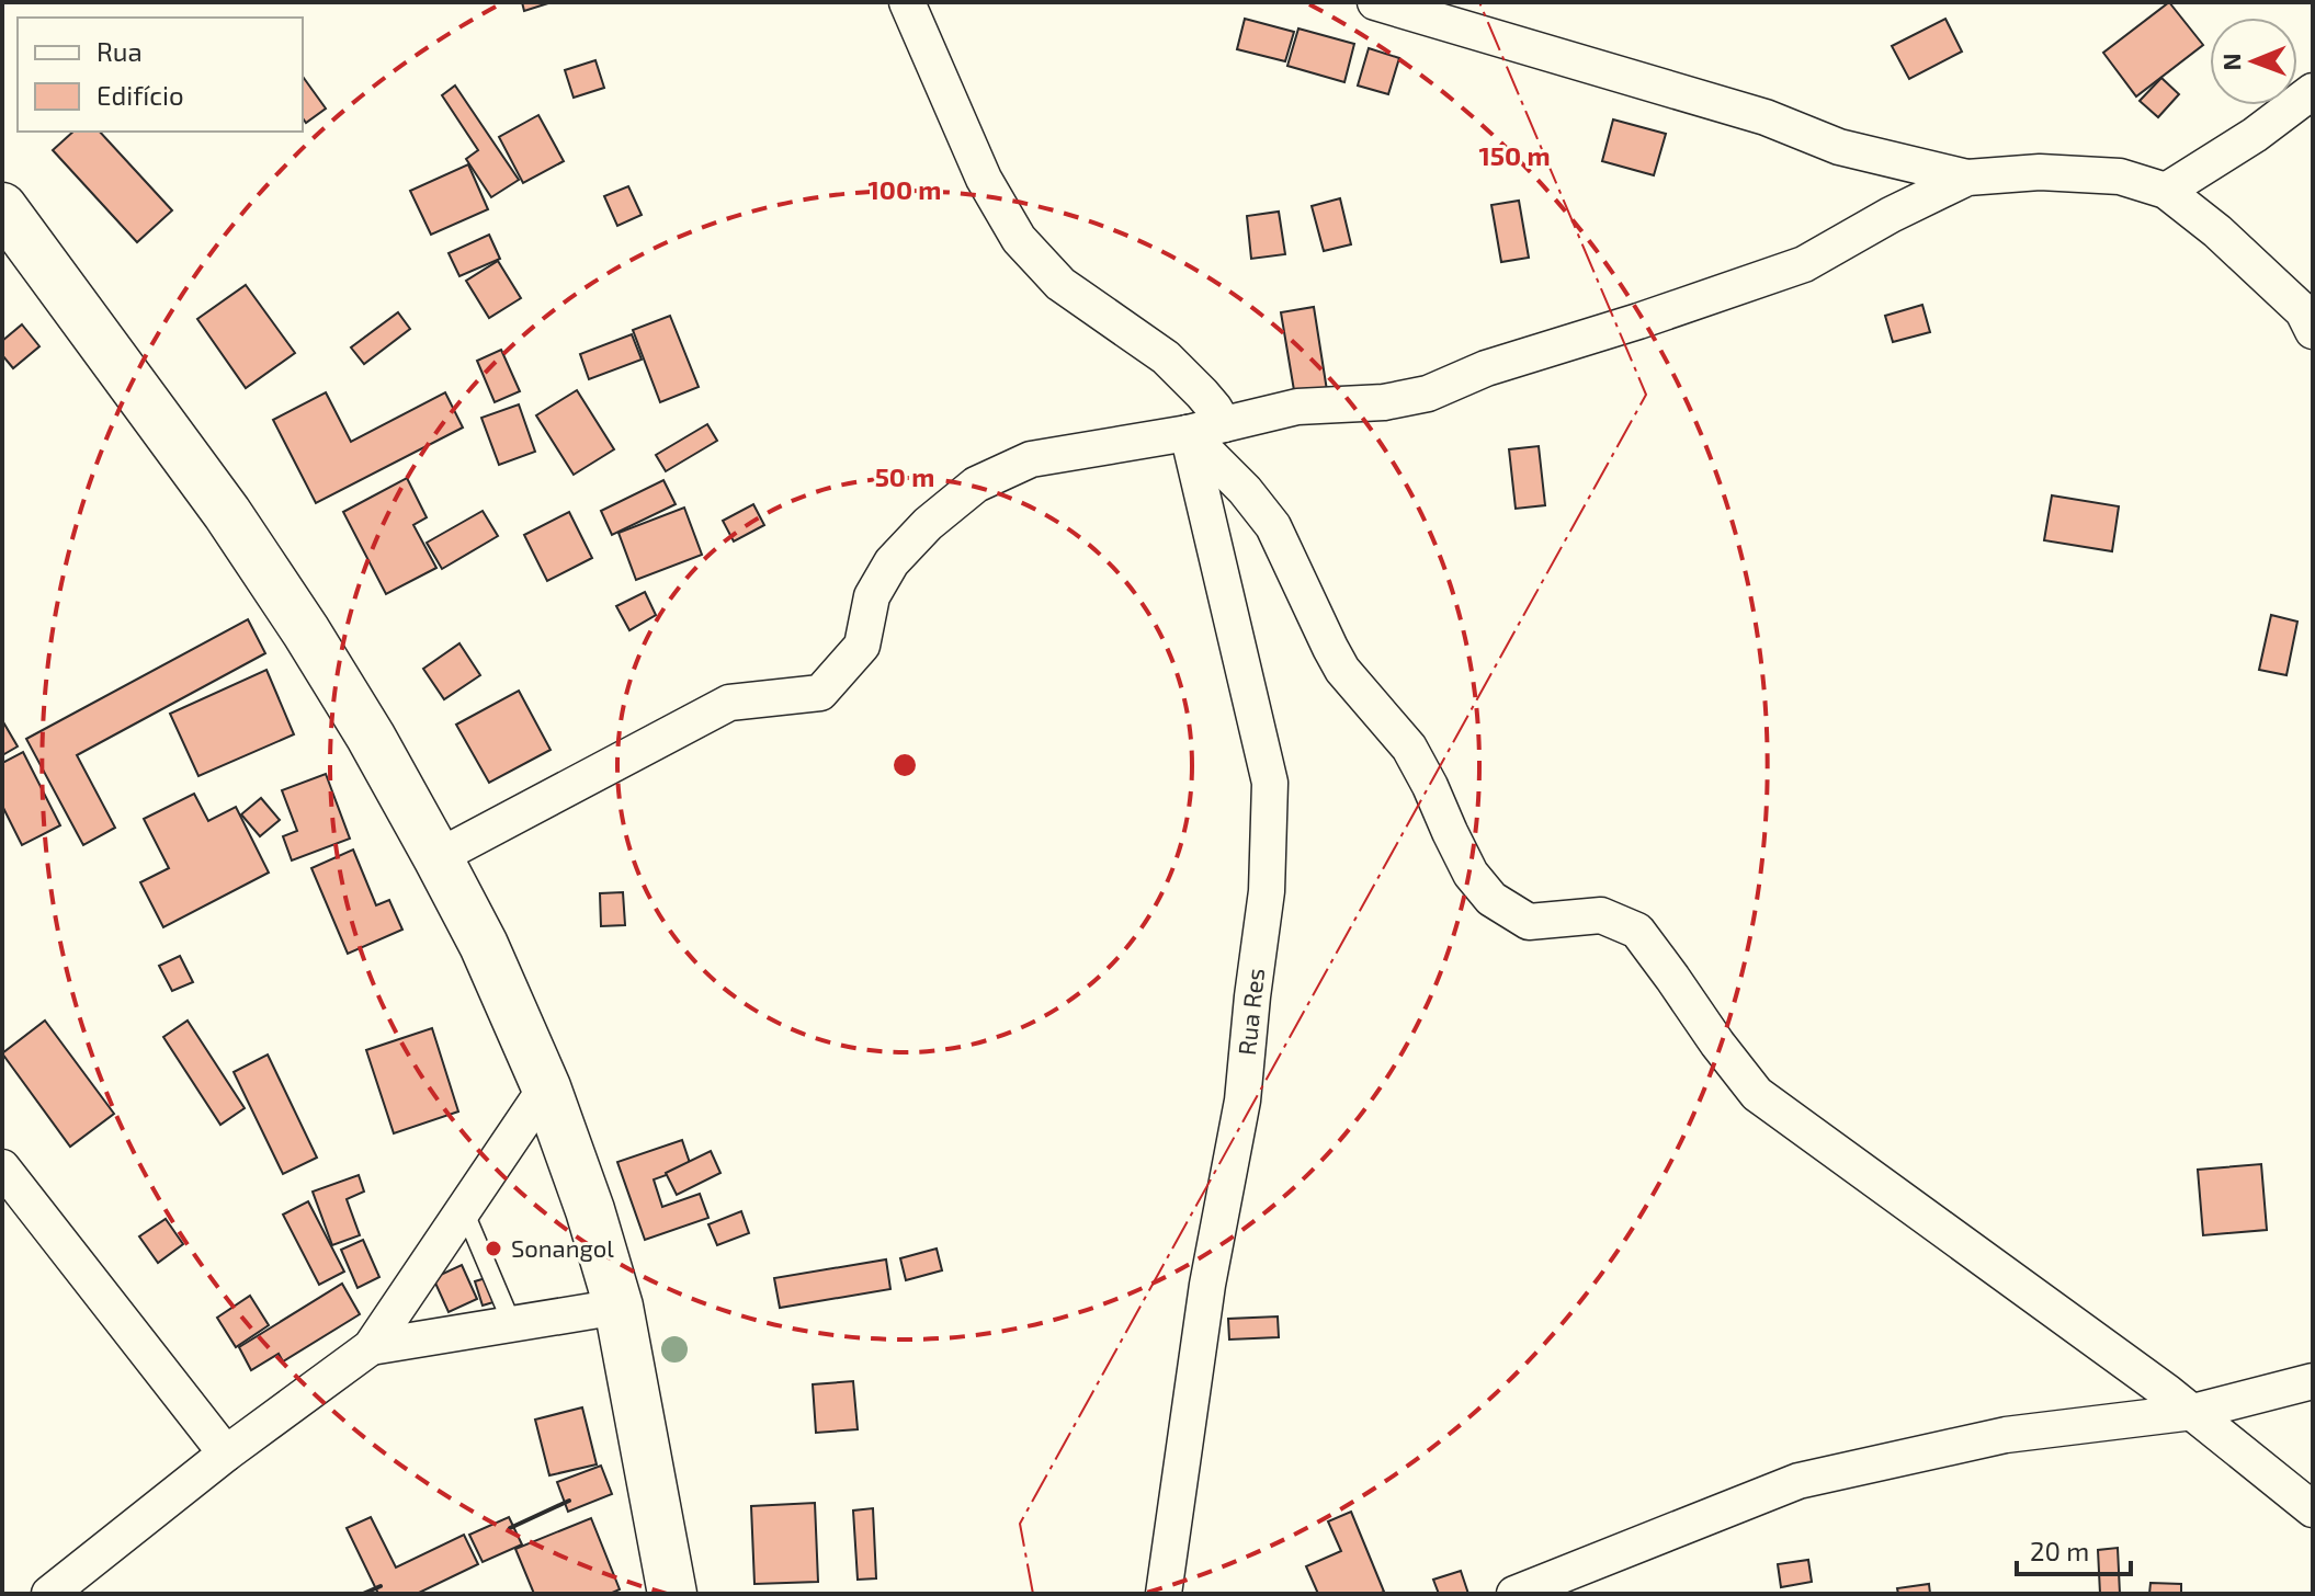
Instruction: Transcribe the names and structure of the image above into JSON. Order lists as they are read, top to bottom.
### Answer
{
  "streets": {
    "street": ["Rua Res"]
  },
  "places": ["Sonangol"],
  "legend": ["Rua", "Edifício"],
  "scale_bar": "20 m",
  "north": "left",
  "rings": ["150 m", "100 m", "50 m"]
}
